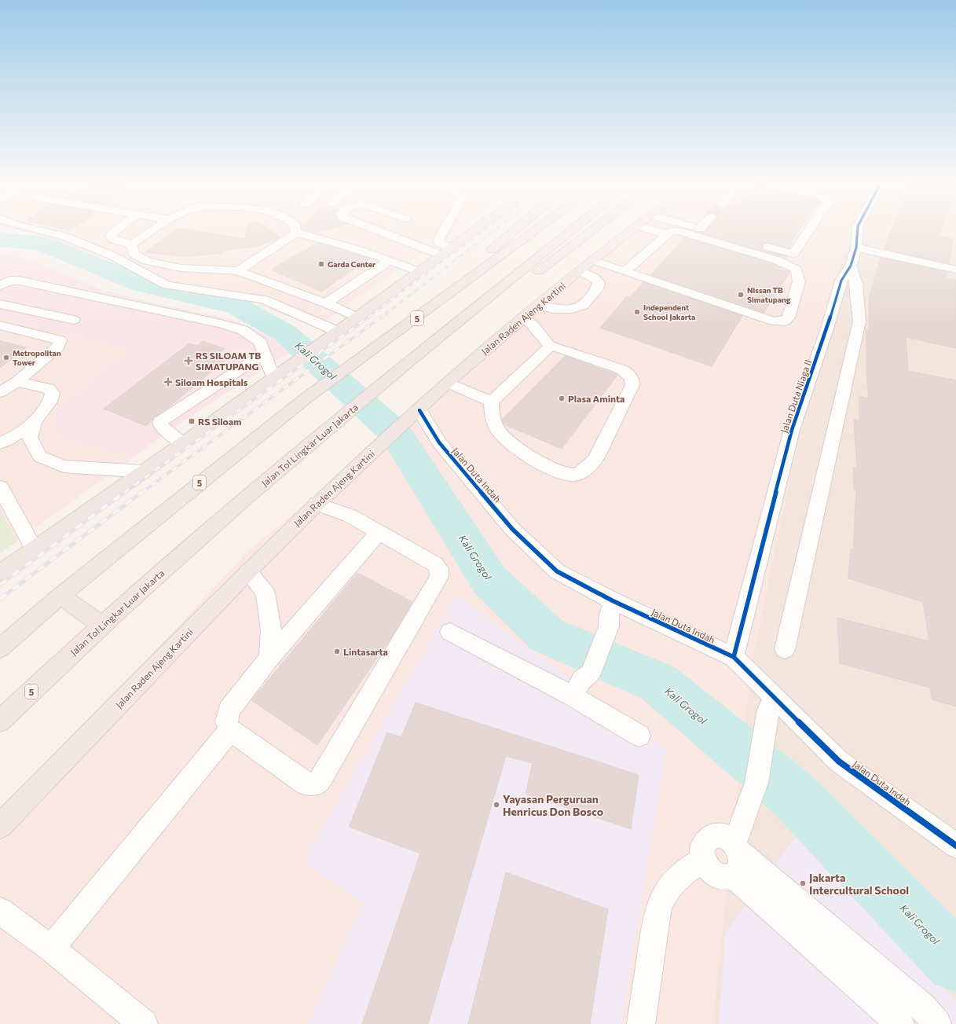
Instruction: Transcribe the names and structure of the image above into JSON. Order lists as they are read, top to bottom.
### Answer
{
  "streets": {
    "highway": ["5", "Jalan Raden Ajeng Kartini", "Jalan Tol Lingkar Luar Jakarta"],
    "street": ["Jalan Duta Niaga II", "Jalan Duta Indah"]
  },
  "crossings": [
    ["Jalan Raden Ajeng Kartini", "Jalan Duta Indah"],
    ["Jalan Duta Niaga II", "Jalan Duta Indah"]
  ],
  "water": ["Kali Grogol"],
  "places": {
    "other": [
      "Garda Center",
      "Nissan TB Simatupang",
      "Independent School Jakarta",
      "Metropolitan Tower",
      "Plasa Aminta",
      "Lintasarta",
      "Yayasan Perguruan Henricus Don Bosco",
      "Jakarta Intercultural School"
    ],
    "health": ["RS SILOAM TB SIMATUPANG", "Siloam Hospitals"],
    "transit": ["RS Siloam"]
  }
}
